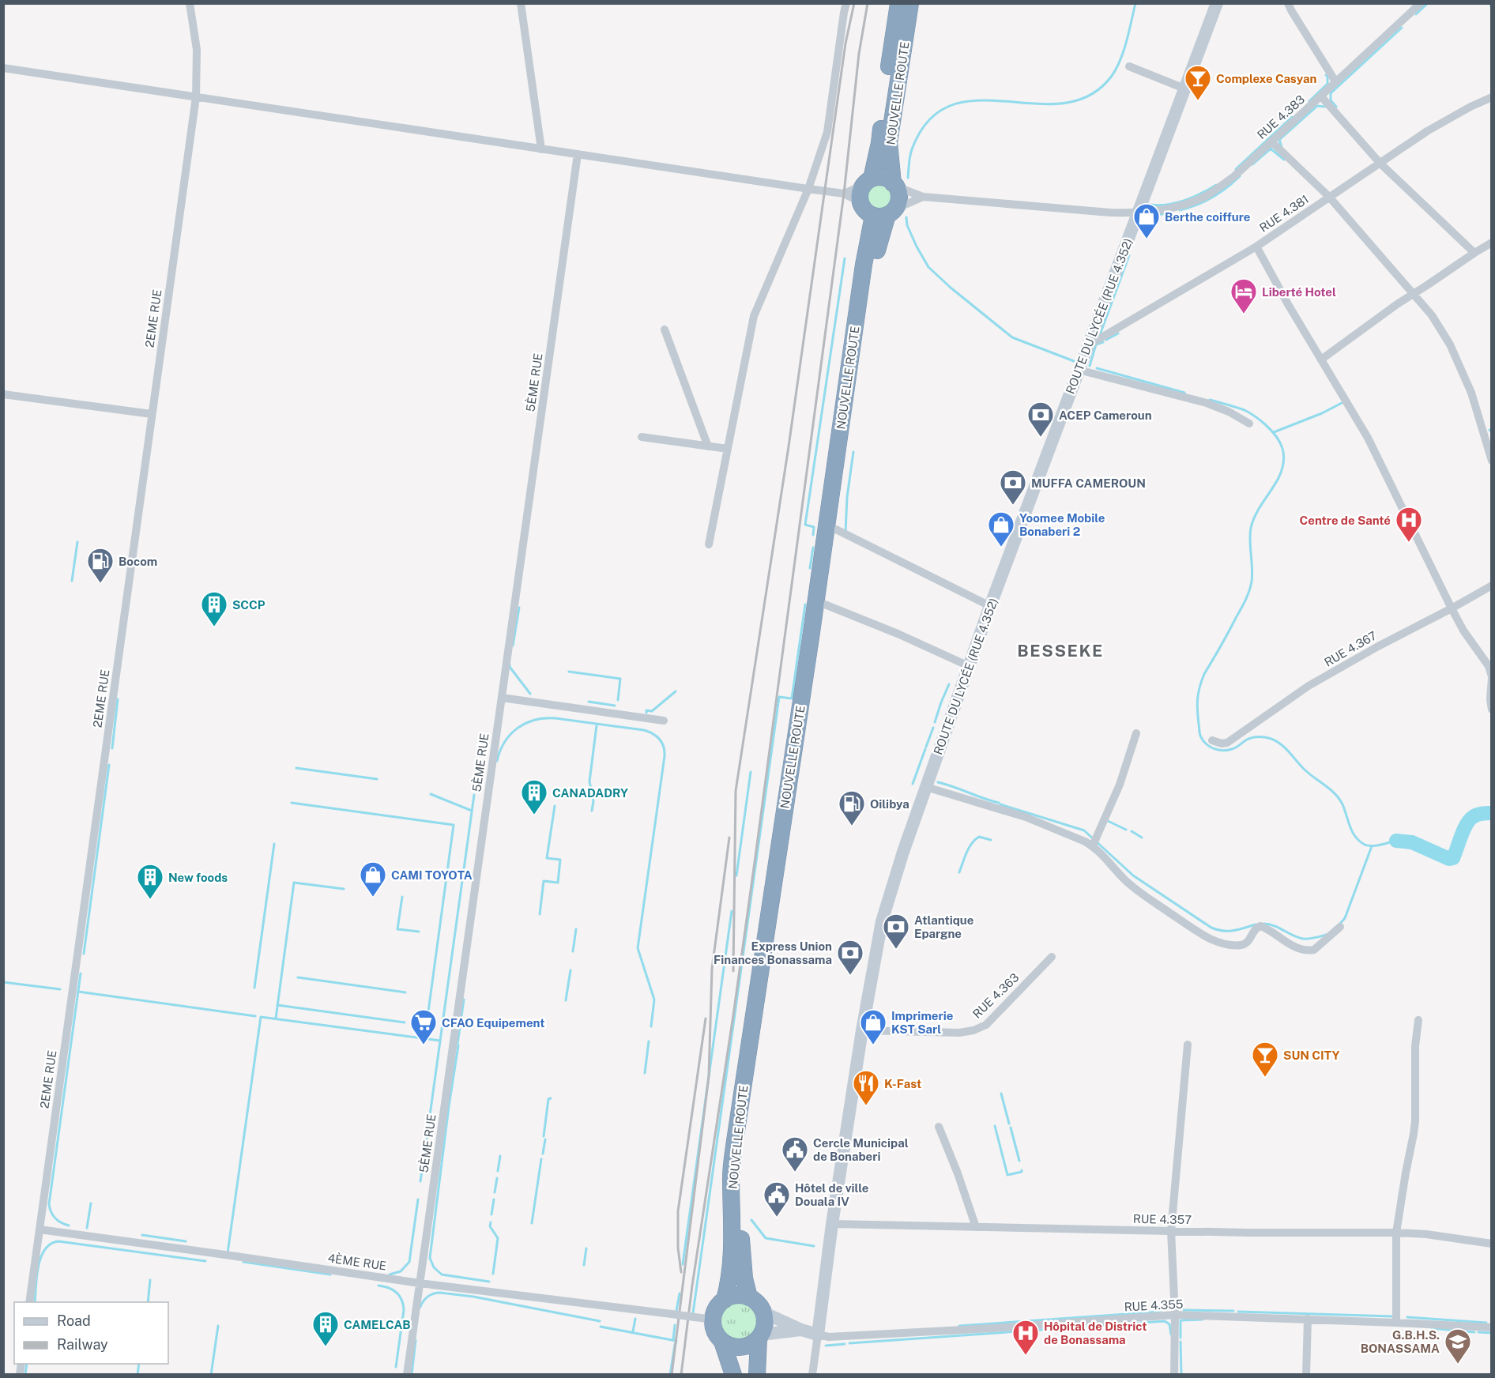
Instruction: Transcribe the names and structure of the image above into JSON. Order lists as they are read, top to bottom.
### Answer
{
  "streets": {
    "highway": ["NOUVELLE ROUTE"],
    "main road": ["ROUTE DU LYCÉE (RUE 4.352)"],
    "street": [
      "RUE 4.383",
      "RUE 4.381",
      "2EME RUE",
      "5ÈME RUE",
      "RUE 4.367",
      "RUE 4.363",
      "RUE 4.357",
      "4ÈME RUE",
      "RUE 4.355"
    ]
  },
  "crossings": [
    ["NOUVELLE ROUTE", "4ÈME RUE"],
    ["RUE 4.383", "ROUTE DU LYCÉE (RUE 4.352)"],
    ["RUE 4.381", "ROUTE DU LYCÉE (RUE 4.352)"],
    ["ROUTE DU LYCÉE (RUE 4.352)", "RUE 4.363"],
    ["ROUTE DU LYCÉE (RUE 4.352)", "RUE 4.357"],
    ["ROUTE DU LYCÉE (RUE 4.352)", "RUE 4.355"],
    ["2EME RUE", "4ÈME RUE"],
    ["5ÈME RUE", "4ÈME RUE"]
  ],
  "districts": ["BESSEKE"],
  "places": {
    "bar": ["Complexe Casyan", "SUN CITY"],
    "shop": [
      "Berthe coiffure",
      "Yoomee Mobile Bonaberi 2",
      "CAMI TOYOTA",
      "Imprimerie KST Sarl"
    ],
    "hotel": ["Liberté Hotel"],
    "bank": [
      "ACEP Cameroun",
      "MUFFA CAMEROUN",
      "Atlantique Epargne",
      "Express Union Finances Bonassama"
    ],
    "hospital": ["Centre de Santé", "Hôpital de District de Bonassama"],
    "fuel station": ["Bocom", "Oilibya"],
    "building": [
      "SCCP",
      "CANADADRY",
      "New foods",
      "CAMELCAB"
    ],
    "supermarket": ["CFAO Equipement"],
    "restaurant": ["K-Fast"],
    "public building": ["Cercle Municipal de Bonaberi", "Hôtel de ville Douala IV"],
    "school or university": ["G.B.H.S. BONASSAMA"]
  },
  "legend": ["Road", "Railway"]
}
